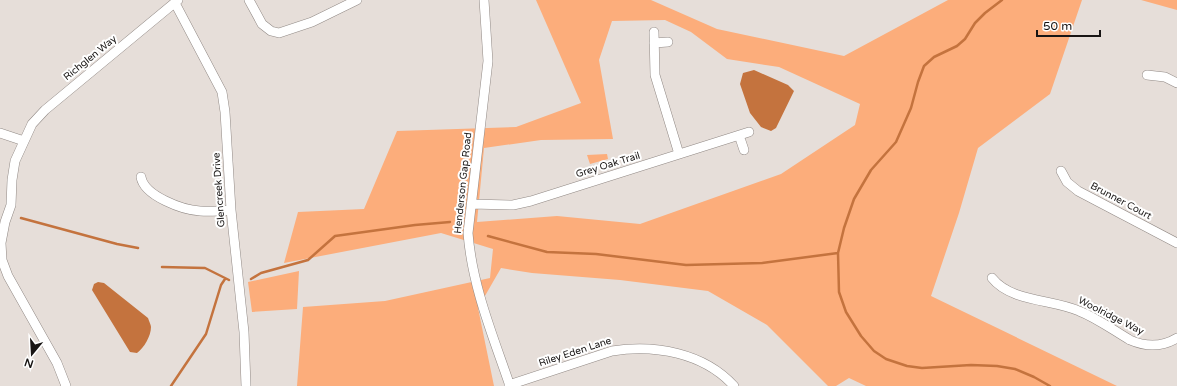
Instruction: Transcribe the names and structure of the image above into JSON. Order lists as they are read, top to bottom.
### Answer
{
  "streets": {
    "street": [
      "Richglen Way",
      "Grey Oak Trail",
      "Henderson Gap Road",
      "Glencreek Drive",
      "Brunner Court",
      "Woolridge Way",
      "Riley Eden Lane"
    ]
  },
  "crossings": [
    ["Richglen Way", "Glencreek Drive"],
    ["Grey Oak Trail", "Henderson Gap Road"],
    ["Henderson Gap Road", "Riley Eden Lane"]
  ],
  "scale_bar": "50 m",
  "north": "bottom"
}
